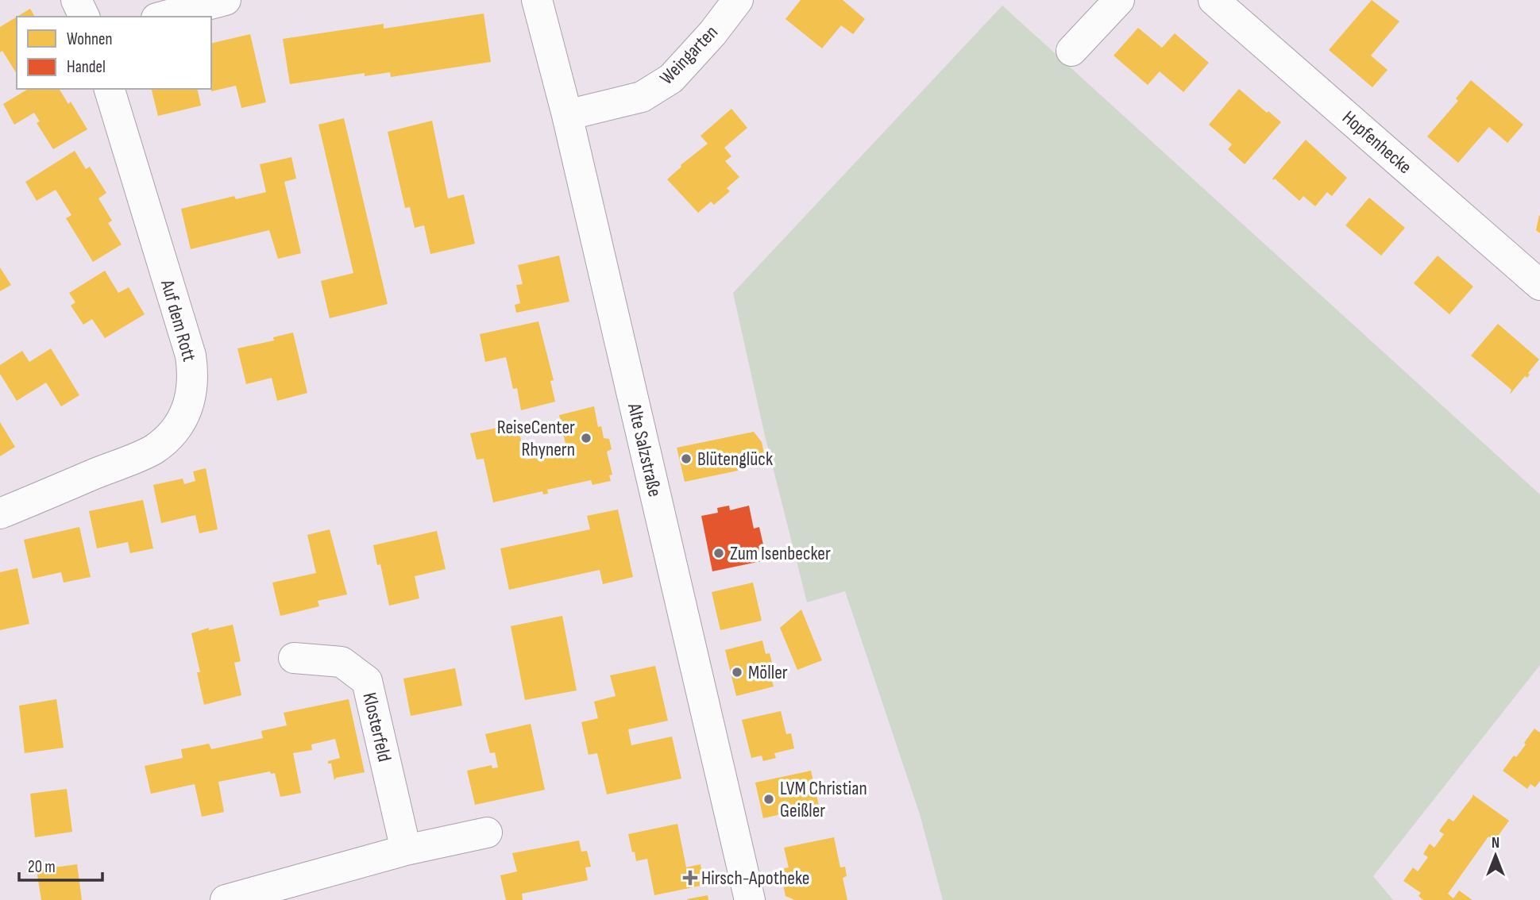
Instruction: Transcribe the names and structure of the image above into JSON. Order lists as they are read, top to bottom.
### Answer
{
  "streets": {
    "street": [
      "Weingarten",
      "Hopfenhecke",
      "Auf dem Rott",
      "Alte Salzstraße",
      "Klosterfeld"
    ]
  },
  "crossings": [
    ["Weingarten", "Alte Salzstraße"]
  ],
  "places": {
    "other": [
      "ReiseCenter Rhynern",
      "Blütenglück",
      "Zum Isenbecker",
      "Möller",
      "LVM Christian Geißler"
    ],
    "health": ["Hirsch-Apotheke"]
  },
  "legend": ["Wohnen", "Handel"],
  "scale_bar": "20 m",
  "north": "top"
}
